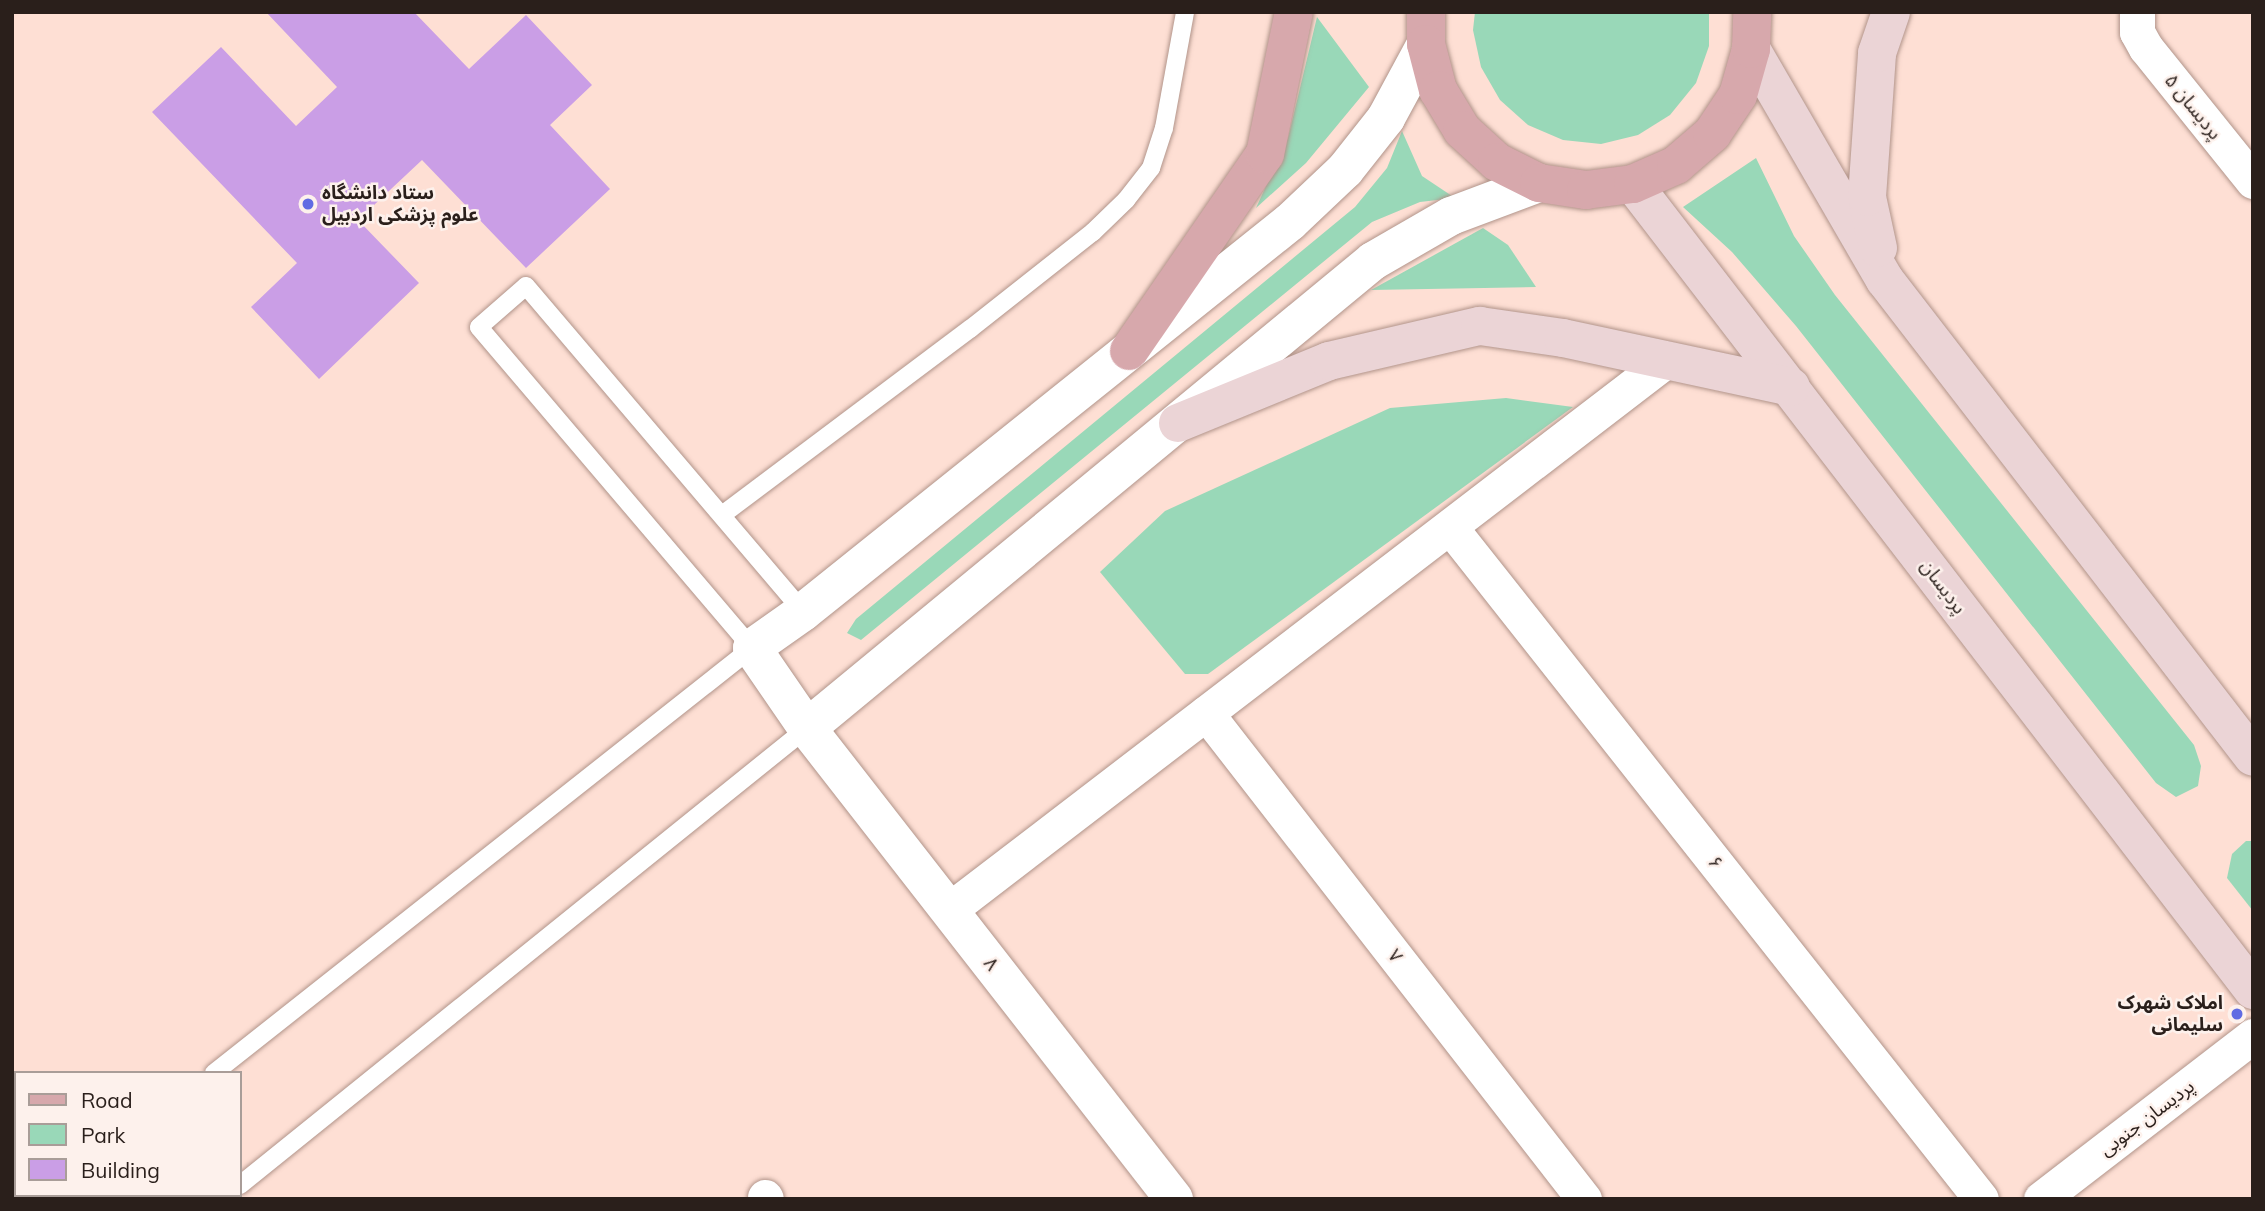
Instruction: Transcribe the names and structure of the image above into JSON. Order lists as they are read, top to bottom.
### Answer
{
  "streets": {
    "main road": ["پردیسان"],
    "street": [
      "پردیسان ۵",
      "۶",
      "۷",
      "۸",
      "پردیسان جنوبی"
    ]
  },
  "places": ["ستاد دانشگاه علوم پزشکی اردبیل", "املاک شهرک سلیمانی"],
  "legend": ["Road", "Park", "Building"]
}
